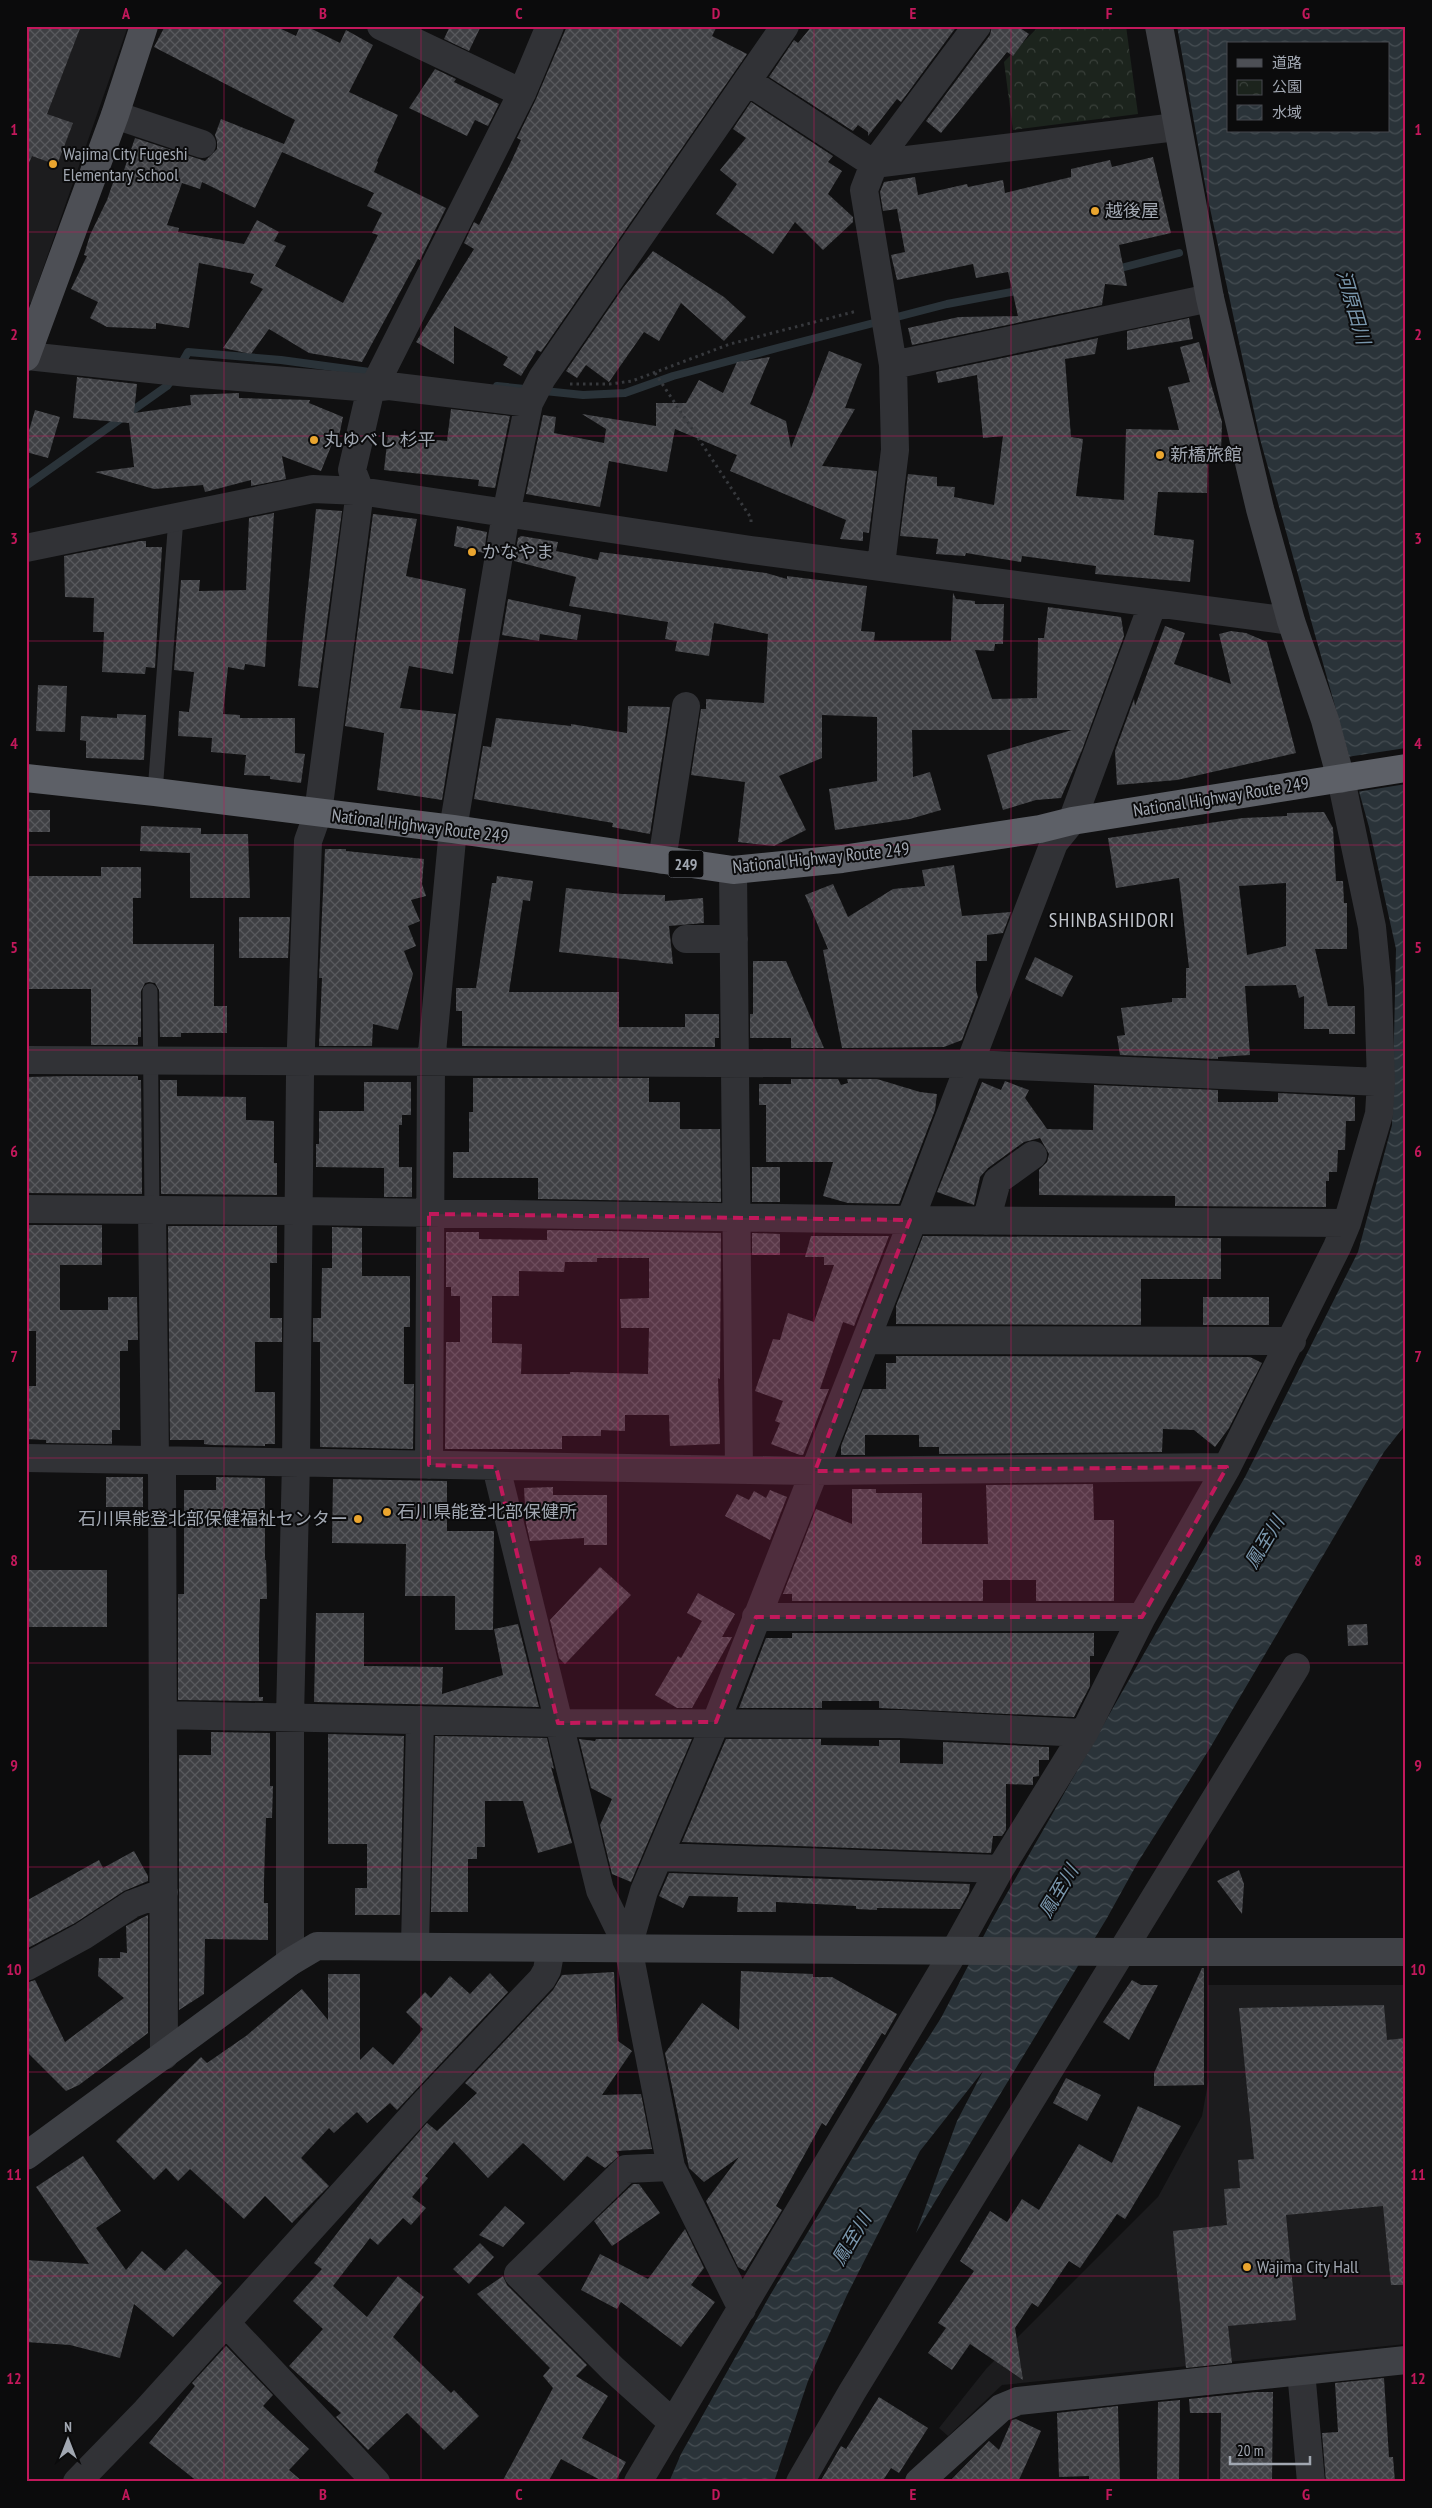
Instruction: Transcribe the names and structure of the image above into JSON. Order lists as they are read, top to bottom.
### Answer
{
  "streets": {
    "highway": ["National Highway Route 249", "249"]
  },
  "districts": ["SHINBASHIDORI"],
  "water": ["河原田川", "鳳至川"],
  "places": [
    "Wajima City Fugeshi Elementary School",
    "越後屋",
    "丸ゆべし 杉平",
    "新橋旅館",
    "かなやま",
    "石川県能登北部保健所",
    "石川県能登北部保健福祉センター",
    "Wajima City Hall"
  ],
  "legend": ["道路", "公園", "水域"],
  "scale_bar": "20 m",
  "north": "top",
  "grid": {
    "columns": [
      "A",
      "B",
      "C",
      "D",
      "E",
      "F",
      "G"
    ],
    "rows": [
      "1",
      "2",
      "3",
      "4",
      "5",
      "6",
      "7",
      "8",
      "9",
      "10",
      "11",
      "12"
    ]
  }
}
